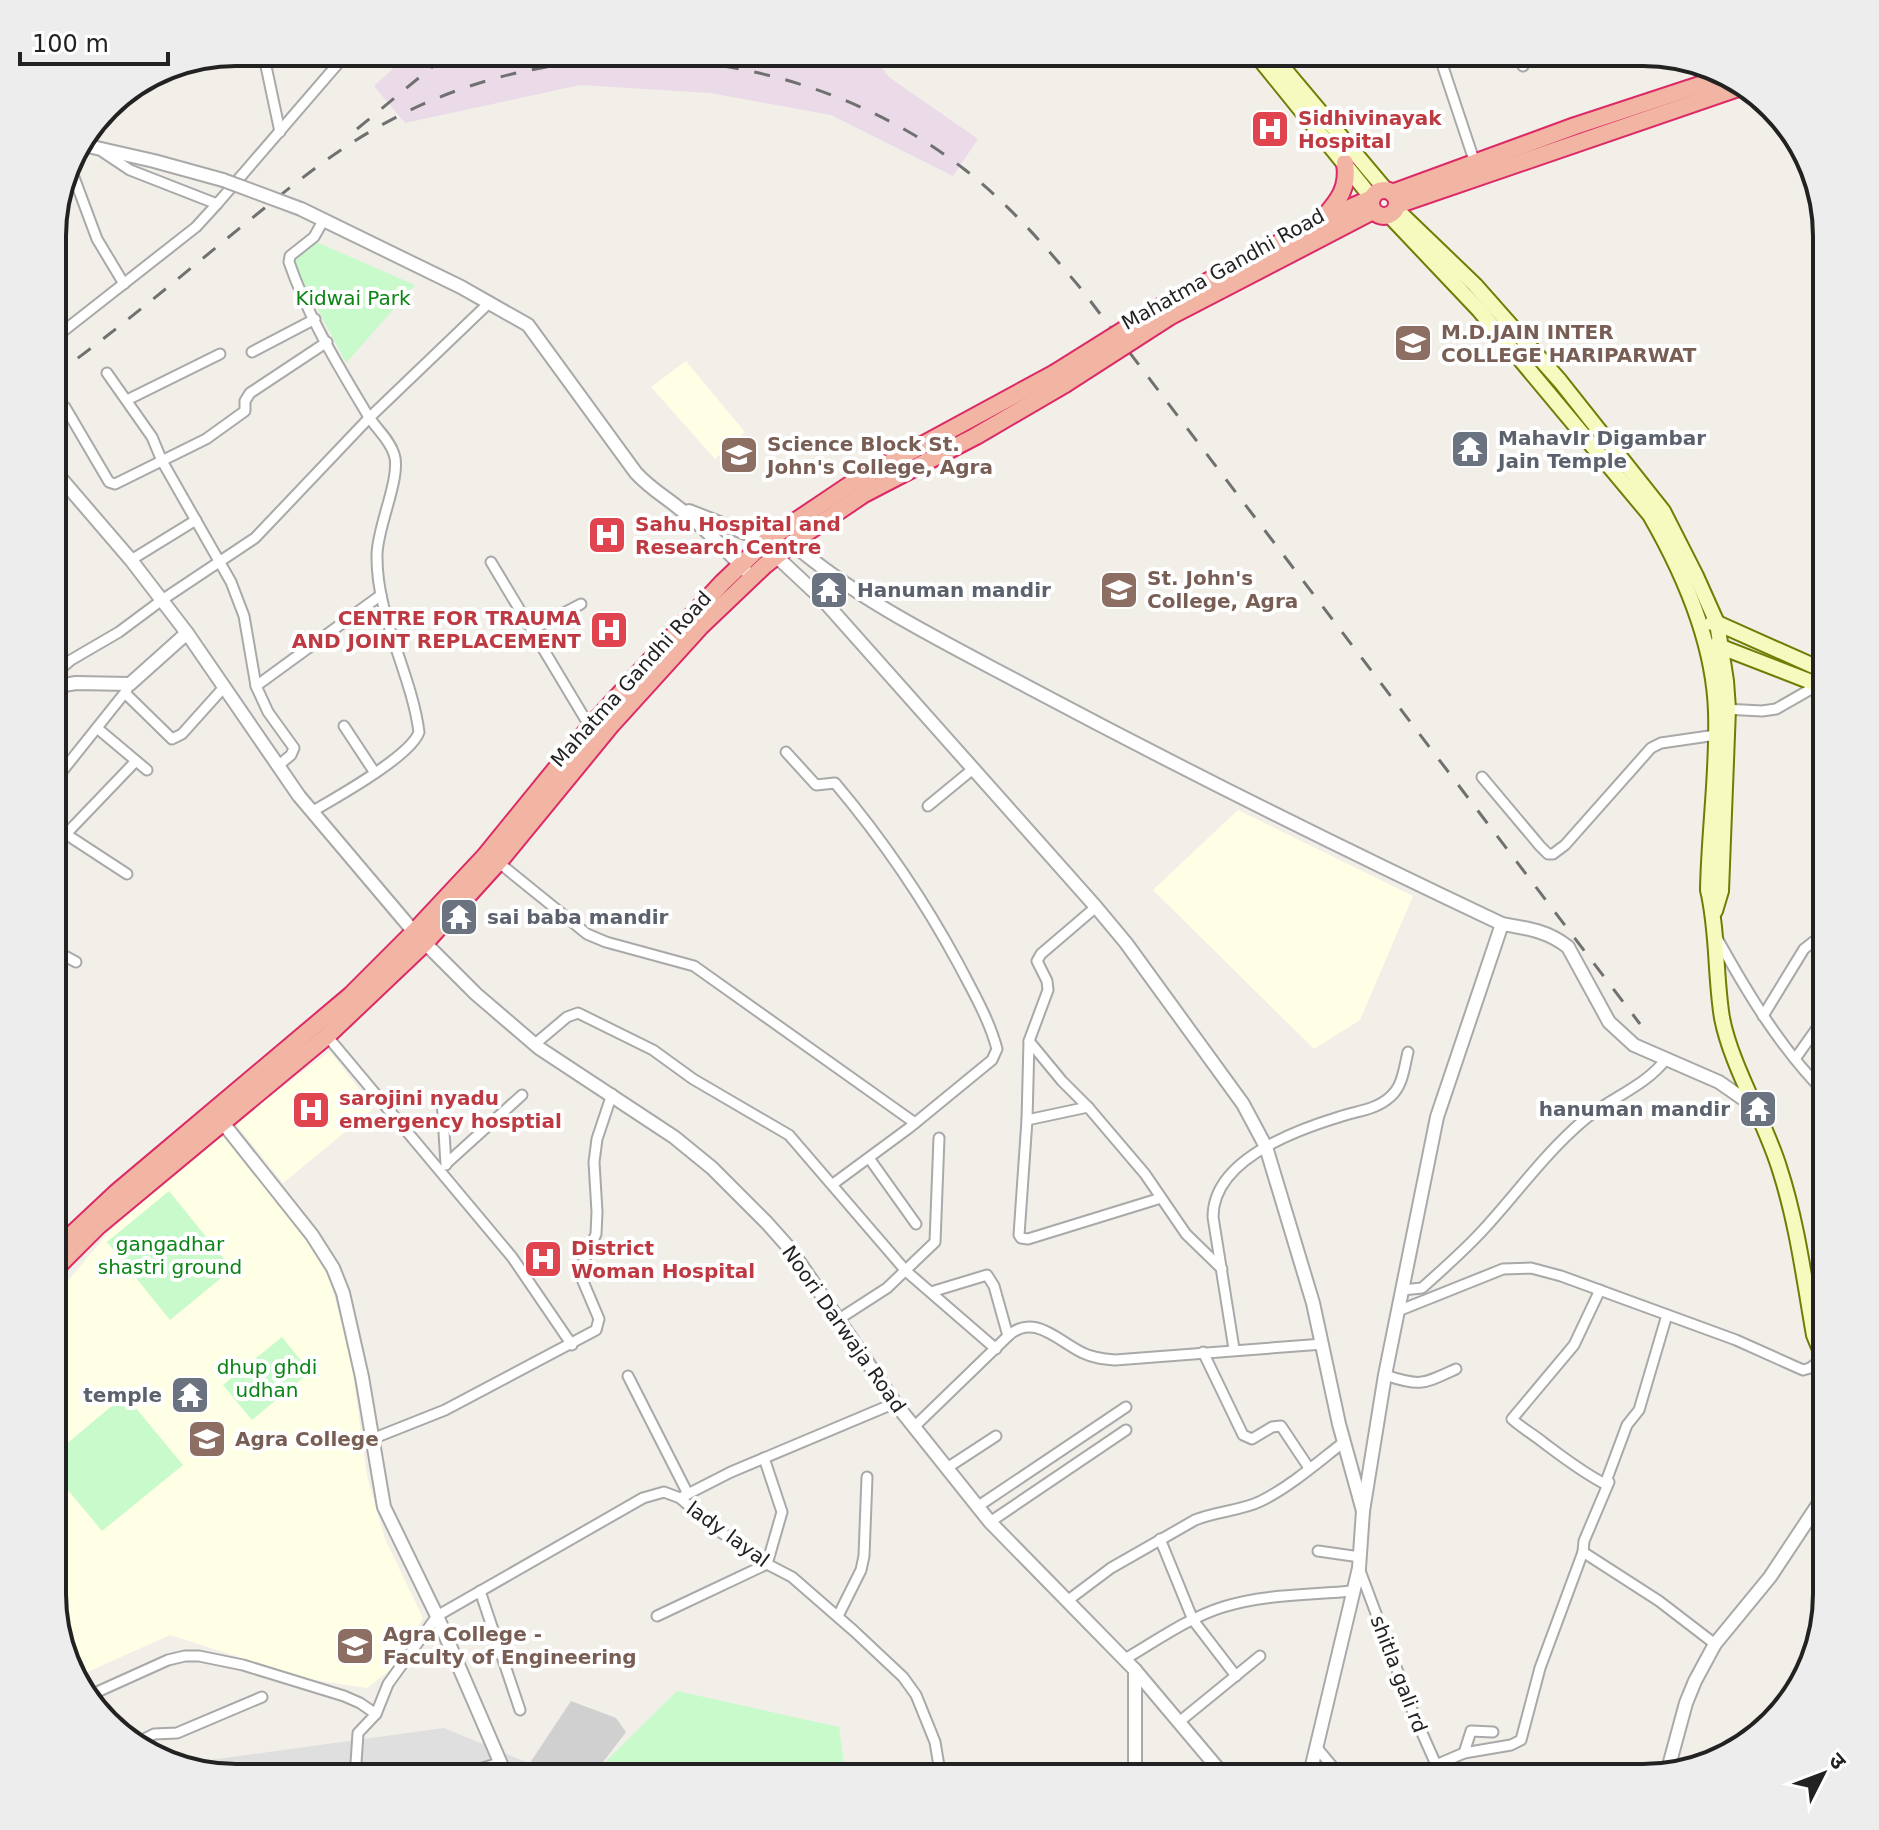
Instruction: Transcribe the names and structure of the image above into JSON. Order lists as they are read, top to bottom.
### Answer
{
  "streets": {
    "highway": ["Mahatma Gandhi Road"],
    "street": ["Noori Darwaja Road", "lady layal", "shitla gali rd"]
  },
  "crossings": [
    ["Mahatma Gandhi Road", "Noori Darwaja Road"]
  ],
  "parks": ["Kidwai Park", "gangadhar shastri ground", "dhup ghdi udhan"],
  "places": {
    "hospital": [
      "Sidhivinayak Hospital",
      "Sahu Hospital and Research Centre",
      "CENTRE FOR TRAUMA AND JOINT REPLACEMENT",
      "sarojini nyadu emergency hosptial",
      "District Woman Hospital"
    ],
    "school or university": [
      "M.D.JAIN INTER COLLEGE HARIPARWAT",
      "Science Block St. John's College, Agra",
      "St. John's College, Agra",
      "Agra College",
      "Agra College - Faculty of Engineering"
    ],
    "temple": [
      "MahavIr Digambar Jain Temple",
      "Hanuman mandir",
      "sai baba mandir",
      "hanuman mandir",
      "temple"
    ]
  },
  "scale_bar": "100 m",
  "north": "top right"
}
